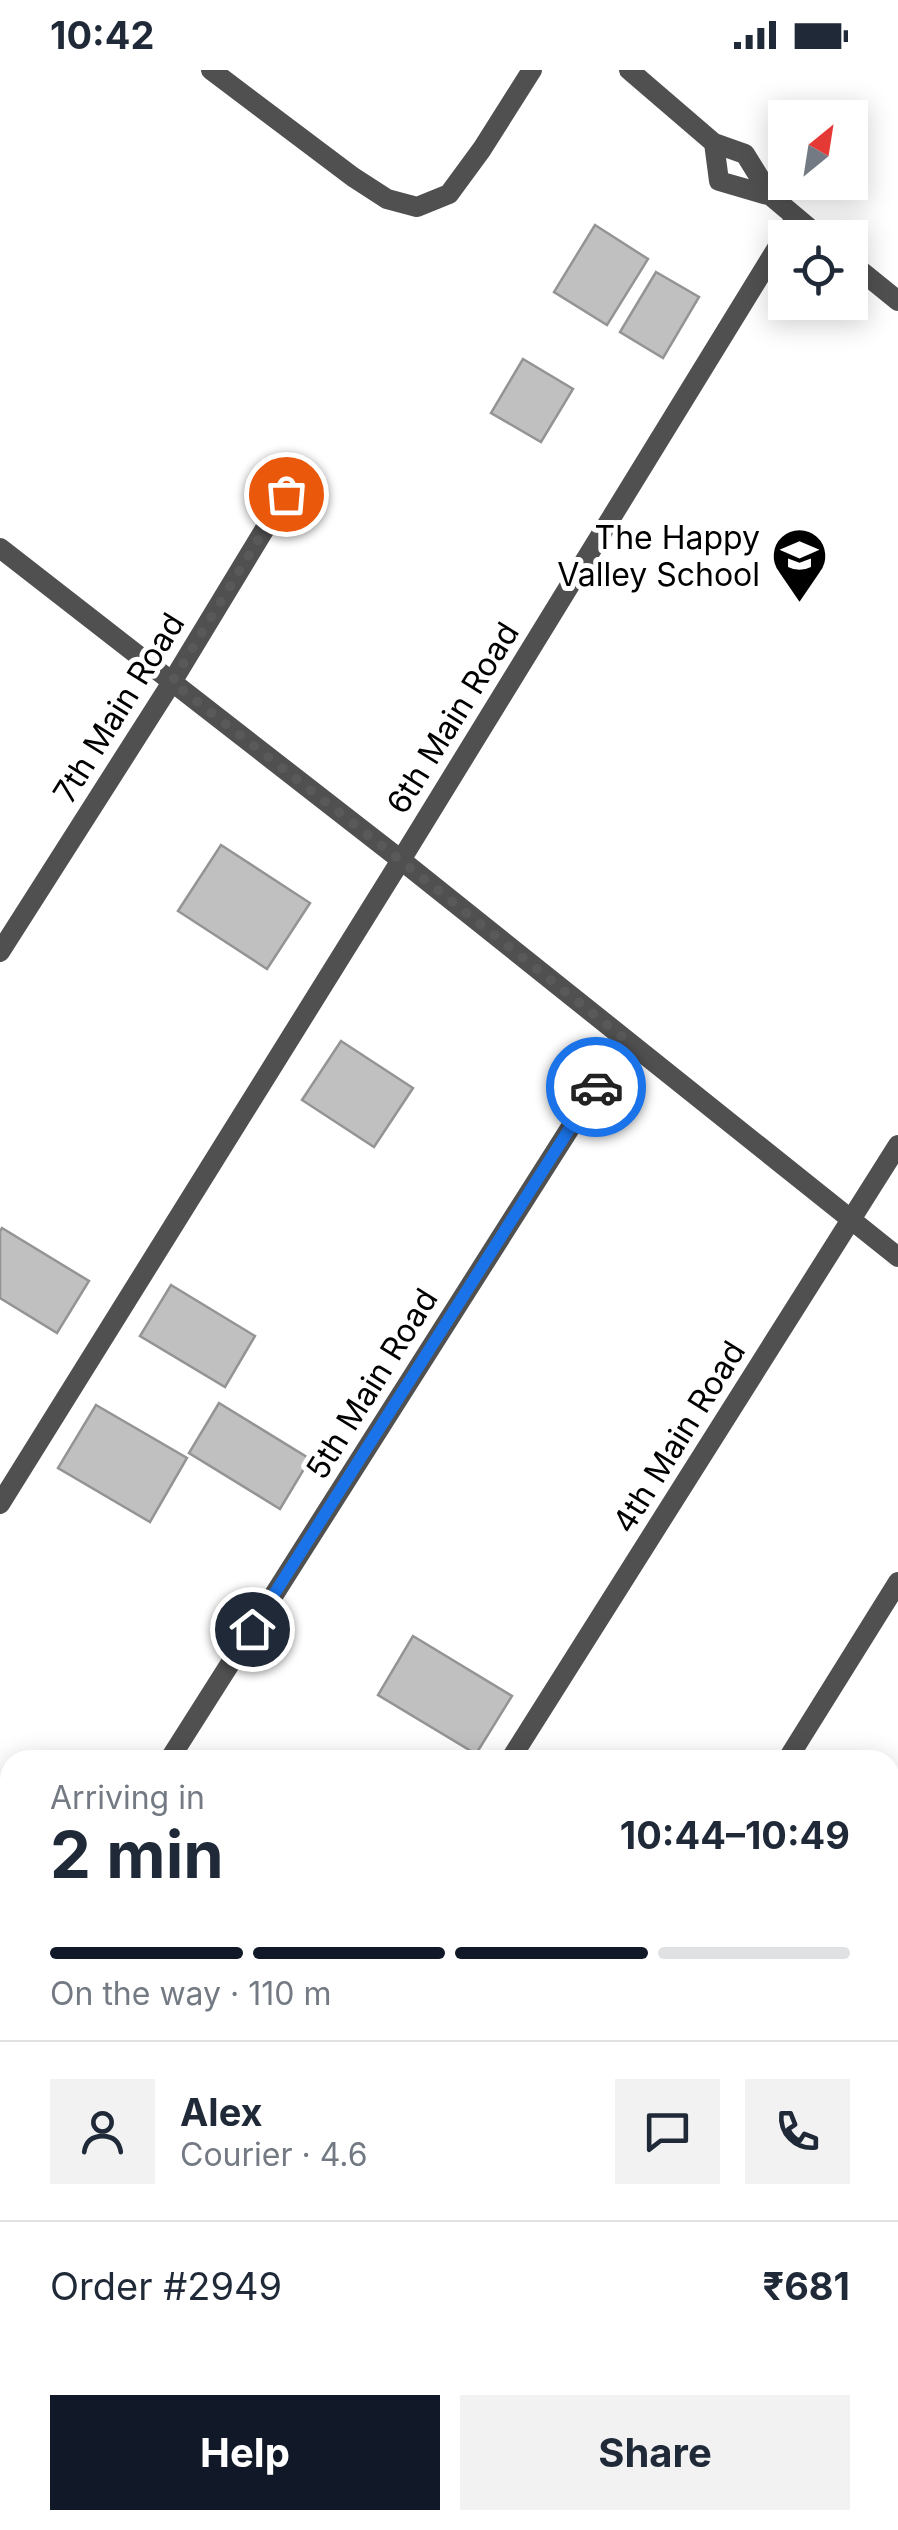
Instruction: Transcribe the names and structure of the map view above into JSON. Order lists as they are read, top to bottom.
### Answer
{
  "streets": {
    "street": [
      "7th Main Road",
      "6th Main Road",
      "5th Main Road",
      "4th Main Road"
    ]
  },
  "places": {
    "school or university": ["The Happy Valley School"]
  },
  "north": "top right",
  "page": {
    "status": "10:42",
    "heading": ["2 min", "Arriving in", "10:44–10:49"],
    "panel": [
      "Alex",
      "Courier · 4.6",
      "Order #2949",
      "₹681"
    ],
    "bar": "On the way · 110 m",
    "buttons": ["Help", "Share"]
  }
}
